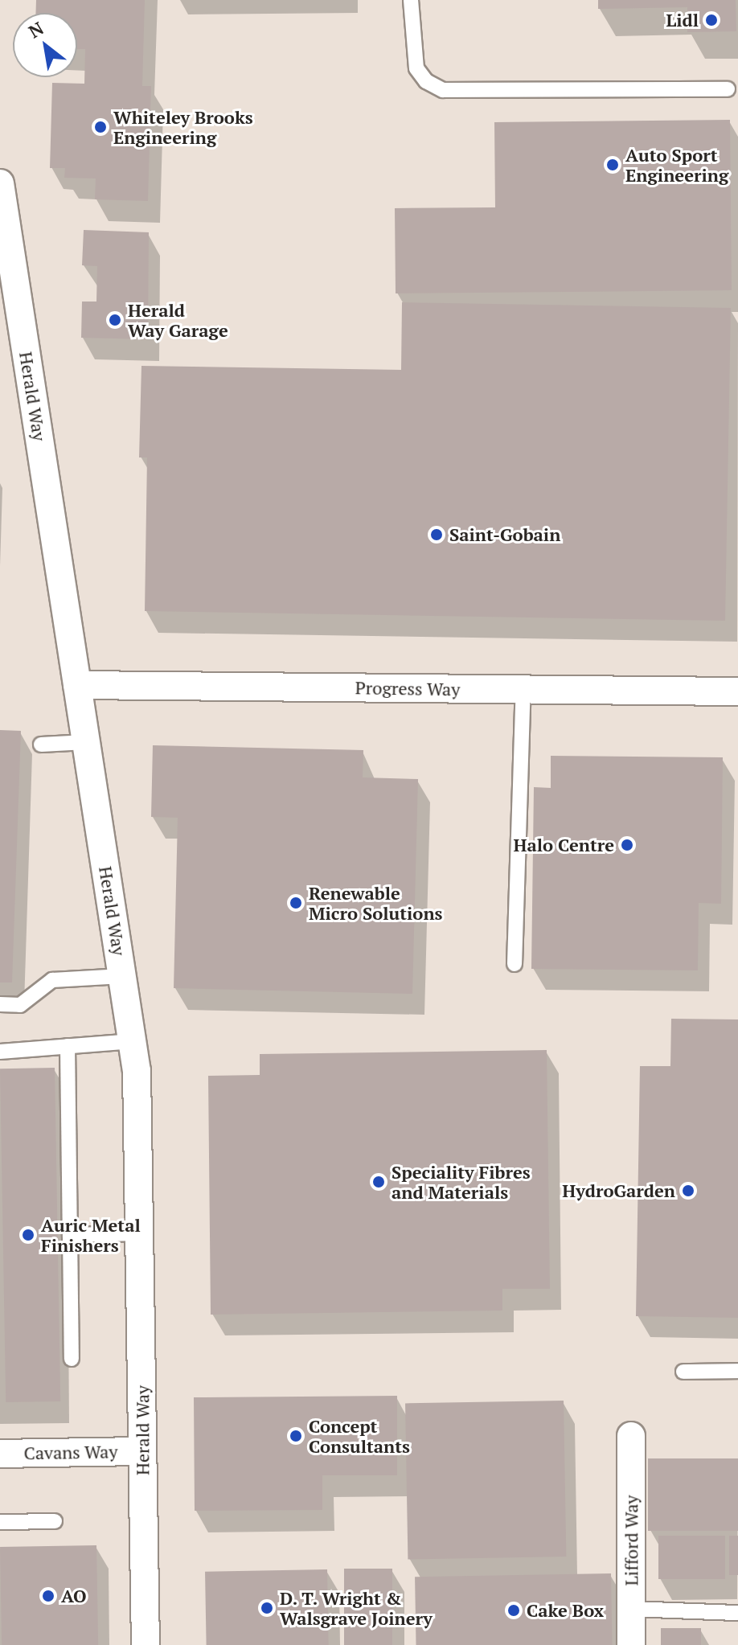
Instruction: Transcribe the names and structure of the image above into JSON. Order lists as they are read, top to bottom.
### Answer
{
  "streets": {
    "street": [
      "Herald Way",
      "Progress Way",
      "Cavans Way",
      "Lifford Way"
    ]
  },
  "crossings": [
    ["Herald Way", "Progress Way"],
    ["Herald Way", "Cavans Way"]
  ],
  "places": [
    "Lidl",
    "Whiteley Brooks Engineering",
    "Auto Sport Engineering",
    "Herald Way Garage",
    "Saint-Gobain",
    "Halo Centre",
    "Renewable Micro Solutions",
    "Speciality Fibres and Materials",
    "HydroGarden",
    "Auric Metal Finishers",
    "Concept Consultants",
    "AO",
    "D. T. Wright & Walsgrave Joinery",
    "Cake Box"
  ],
  "north": "top left"
}
